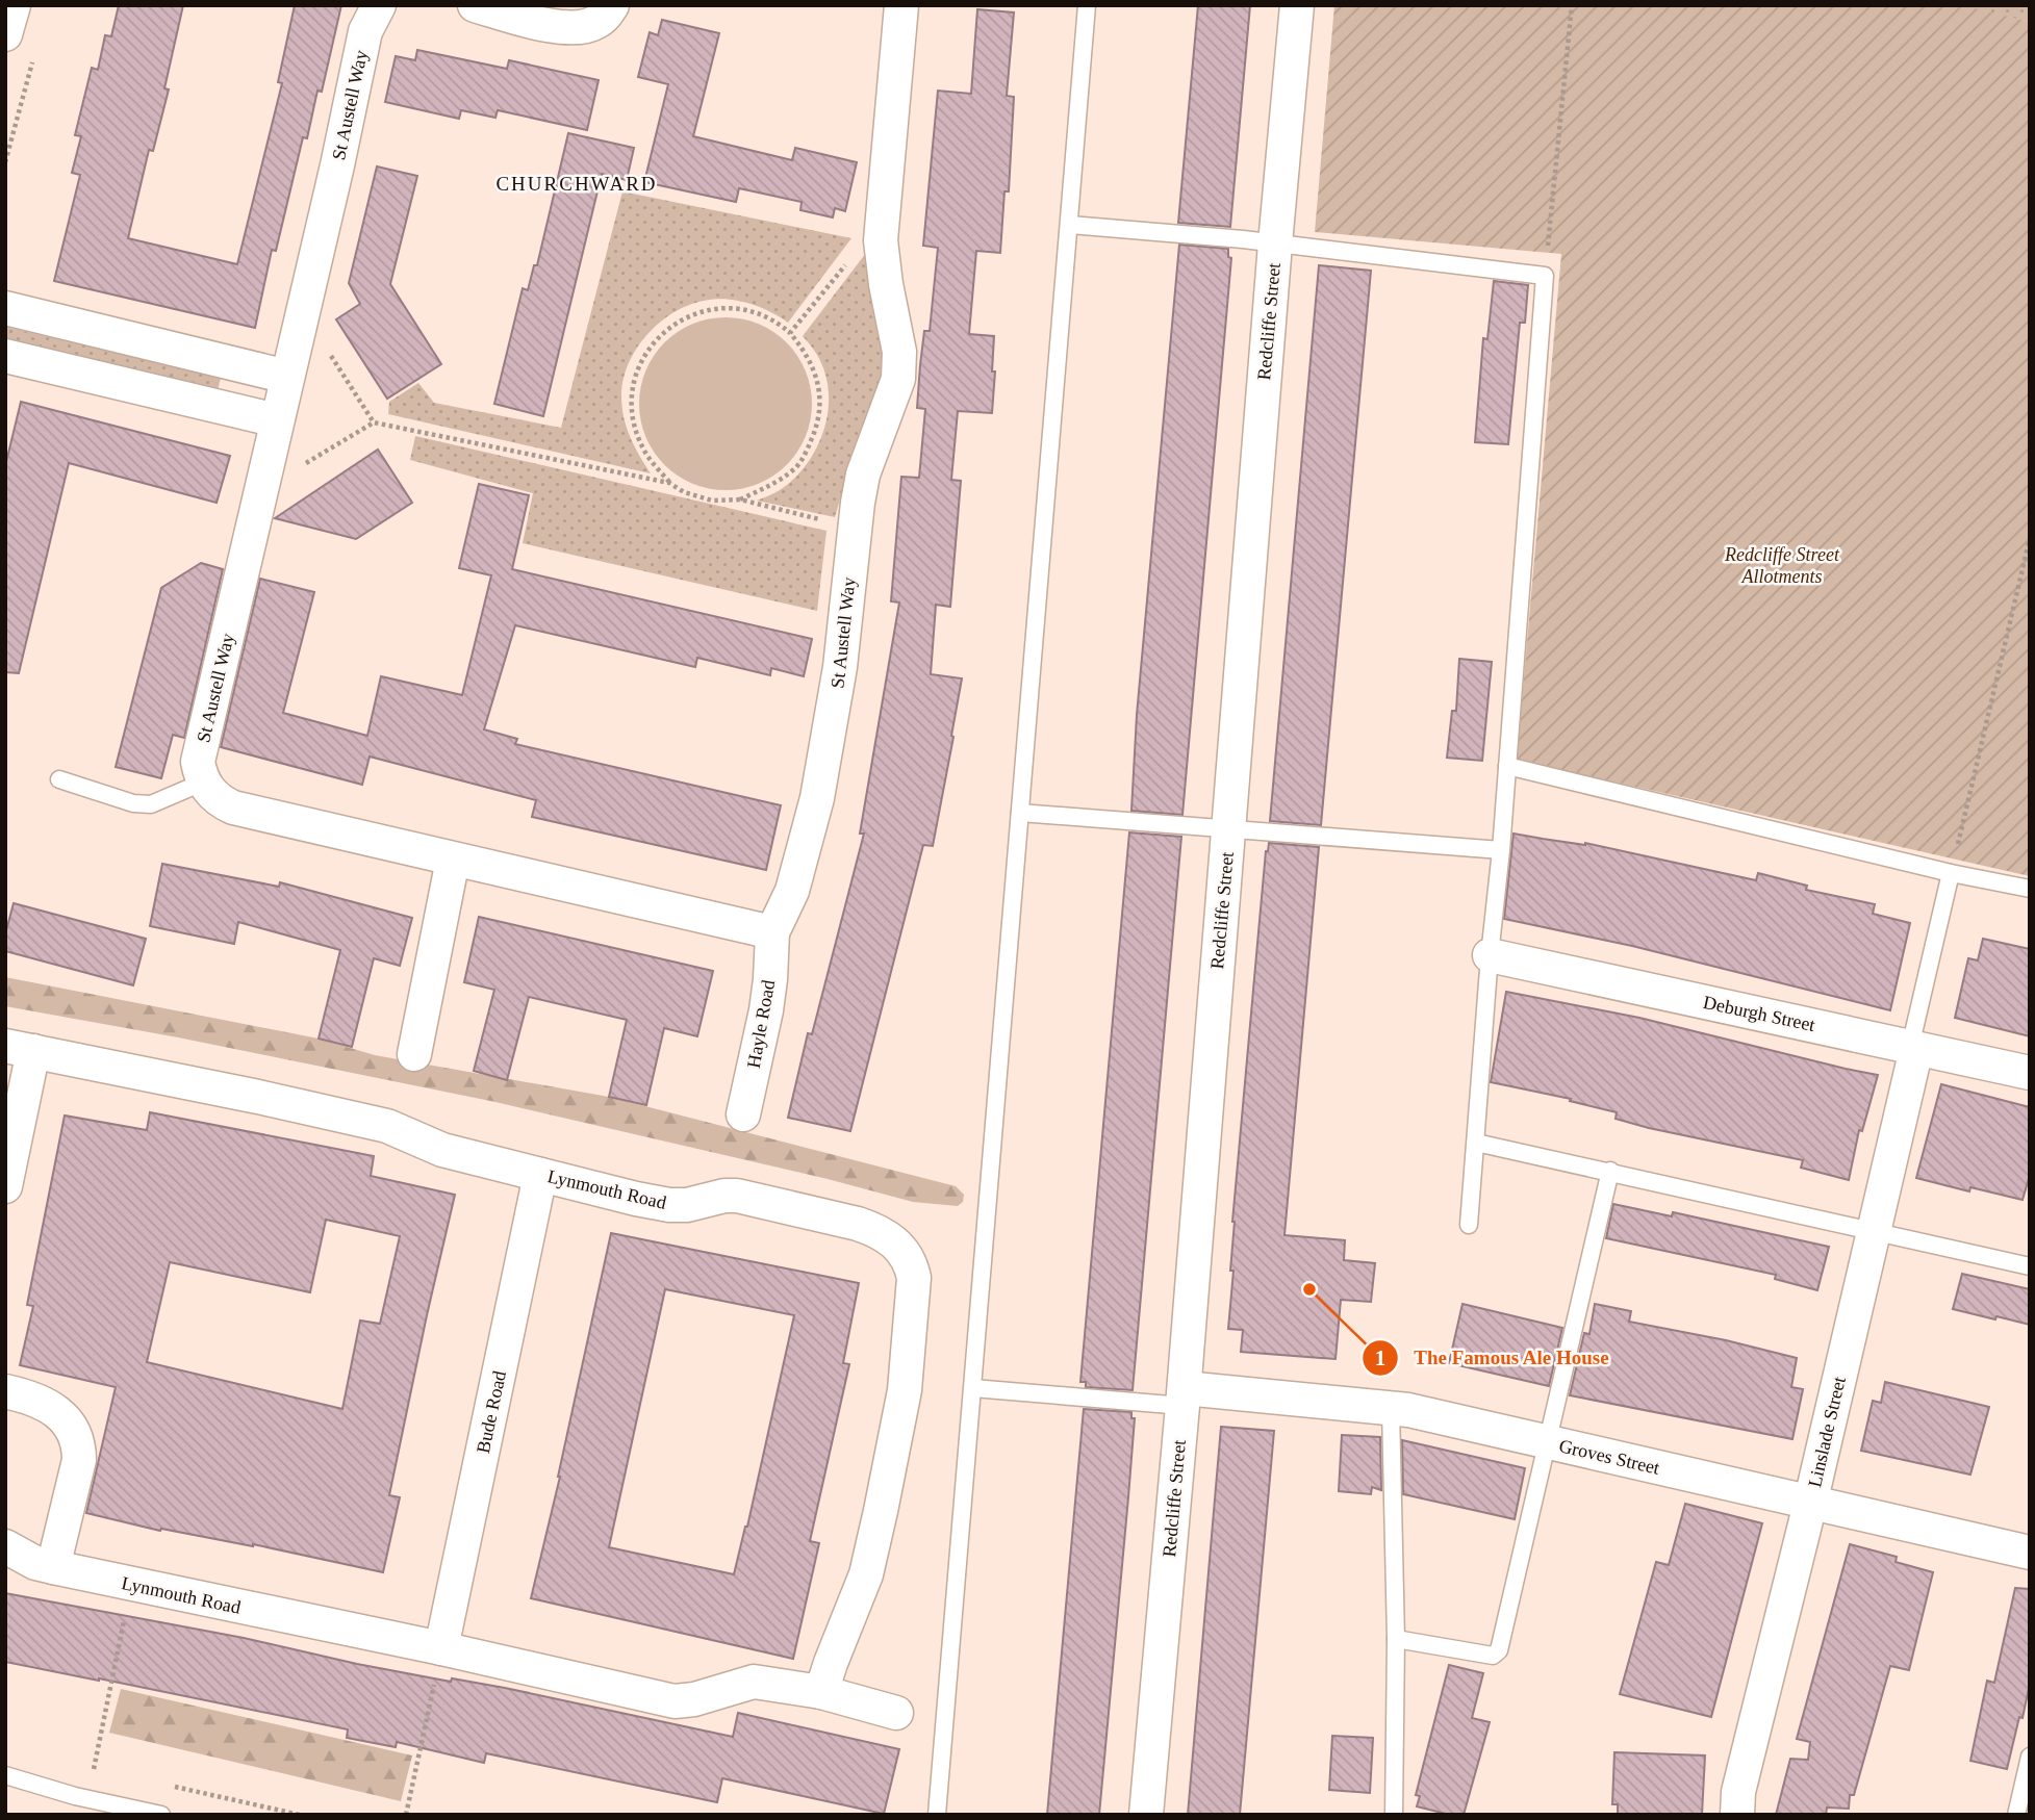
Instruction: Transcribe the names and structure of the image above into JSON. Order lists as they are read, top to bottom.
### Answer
{
  "streets": {
    "street": [
      "St Austell Way",
      "Redcliffe Street",
      "Deburgh Street",
      "Hayle Road",
      "Lynmouth Road",
      "Bude Road",
      "Linslade Street",
      "Groves Street"
    ]
  },
  "crossings": [
    ["St Austell Way", "Hayle Road"],
    ["Redcliffe Street", "Groves Street"],
    ["Deburgh Street", "Linslade Street"],
    ["Lynmouth Road", "Bude Road"],
    ["Linslade Street", "Groves Street"]
  ],
  "districts": ["CHURCHWARD"],
  "parks": ["Redcliffe Street Allotments"],
  "places": ["The Famous Ale House"]
}
